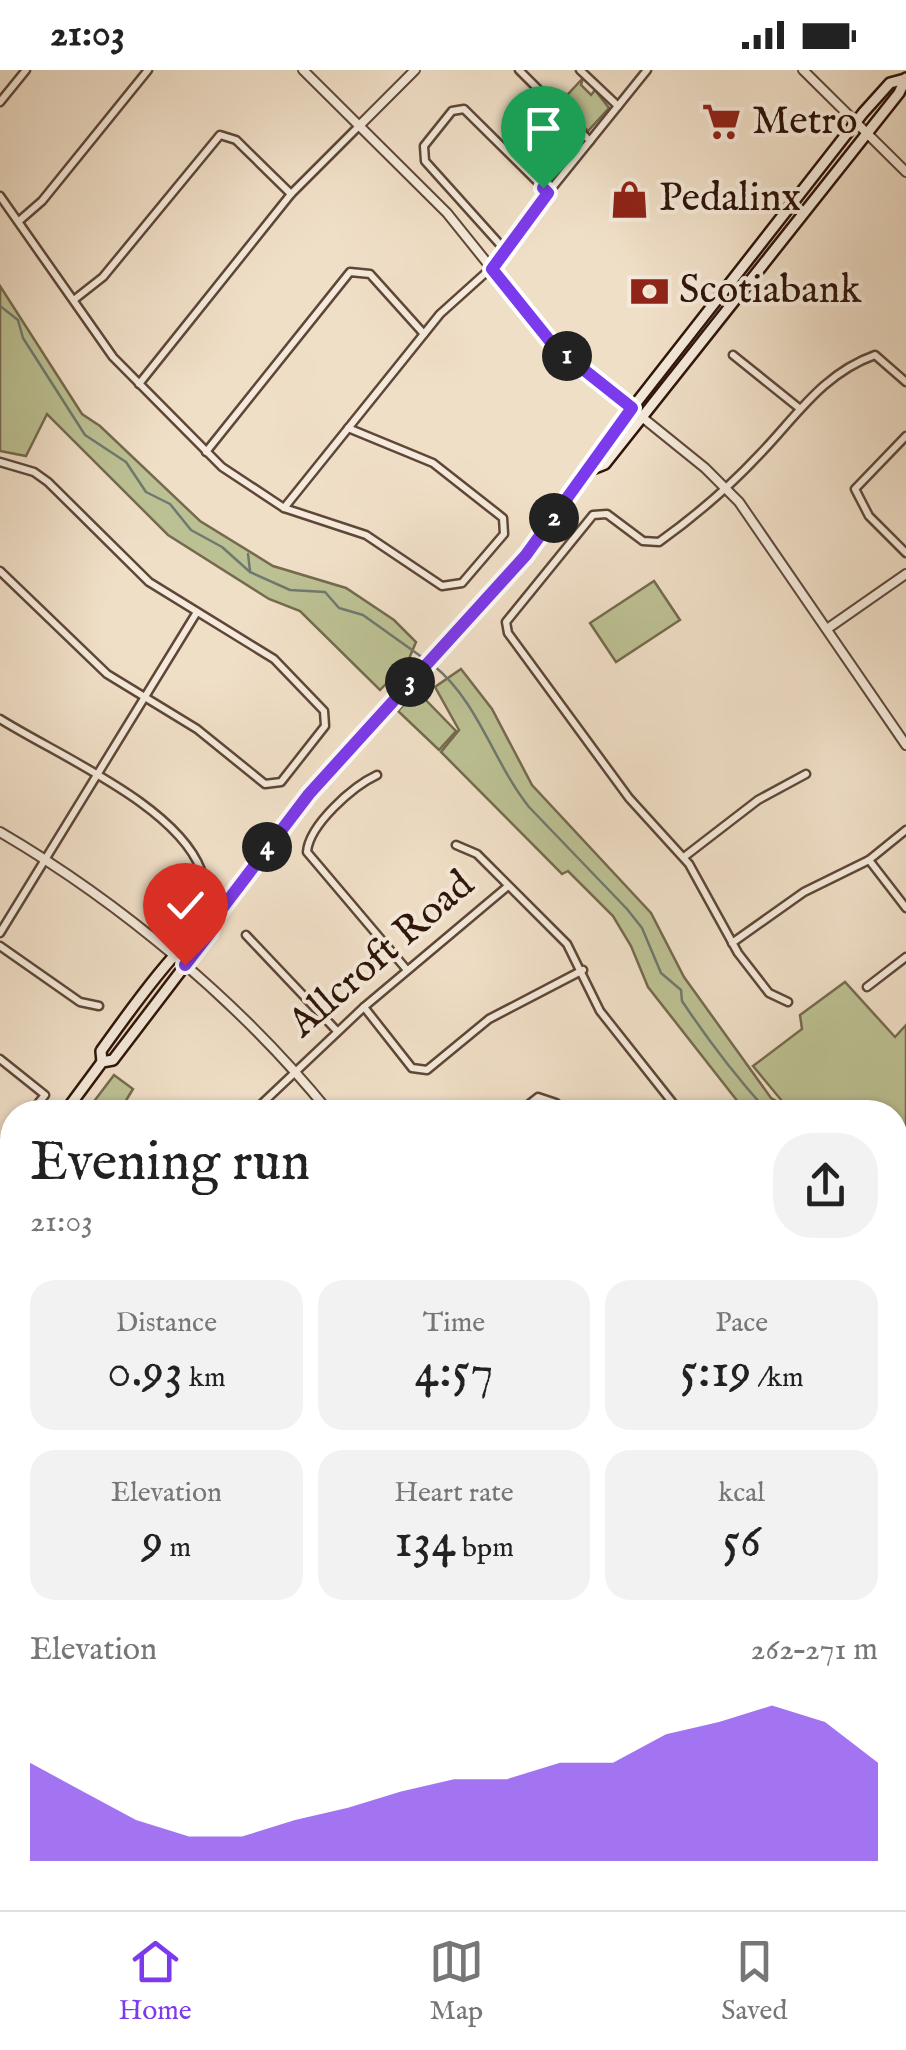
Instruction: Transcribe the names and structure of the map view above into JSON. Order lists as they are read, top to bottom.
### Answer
{
  "streets": {
    "street": ["Allcroft Road"]
  },
  "places": {
    "supermarket": ["Metro"],
    "shop": ["Pedalinx"],
    "bank": ["Scotiabank"]
  },
  "page": {
    "status": "21:03",
    "pins": [
      "1",
      "2",
      "3",
      "4"
    ],
    "heading": ["Evening run", "21:03"],
    "stats": [
      ["Distance", "0.93 km"],
      ["Time", "4:57"],
      ["Pace", "5:19 /km"],
      ["Elevation", "9 m"],
      ["Heart rate", "134 bpm"],
      ["kcal", "56"]
    ],
    "chart": ["Elevation", "262–271 m"],
    "tabs": ["Home", "Map", "Saved"]
  }
}
